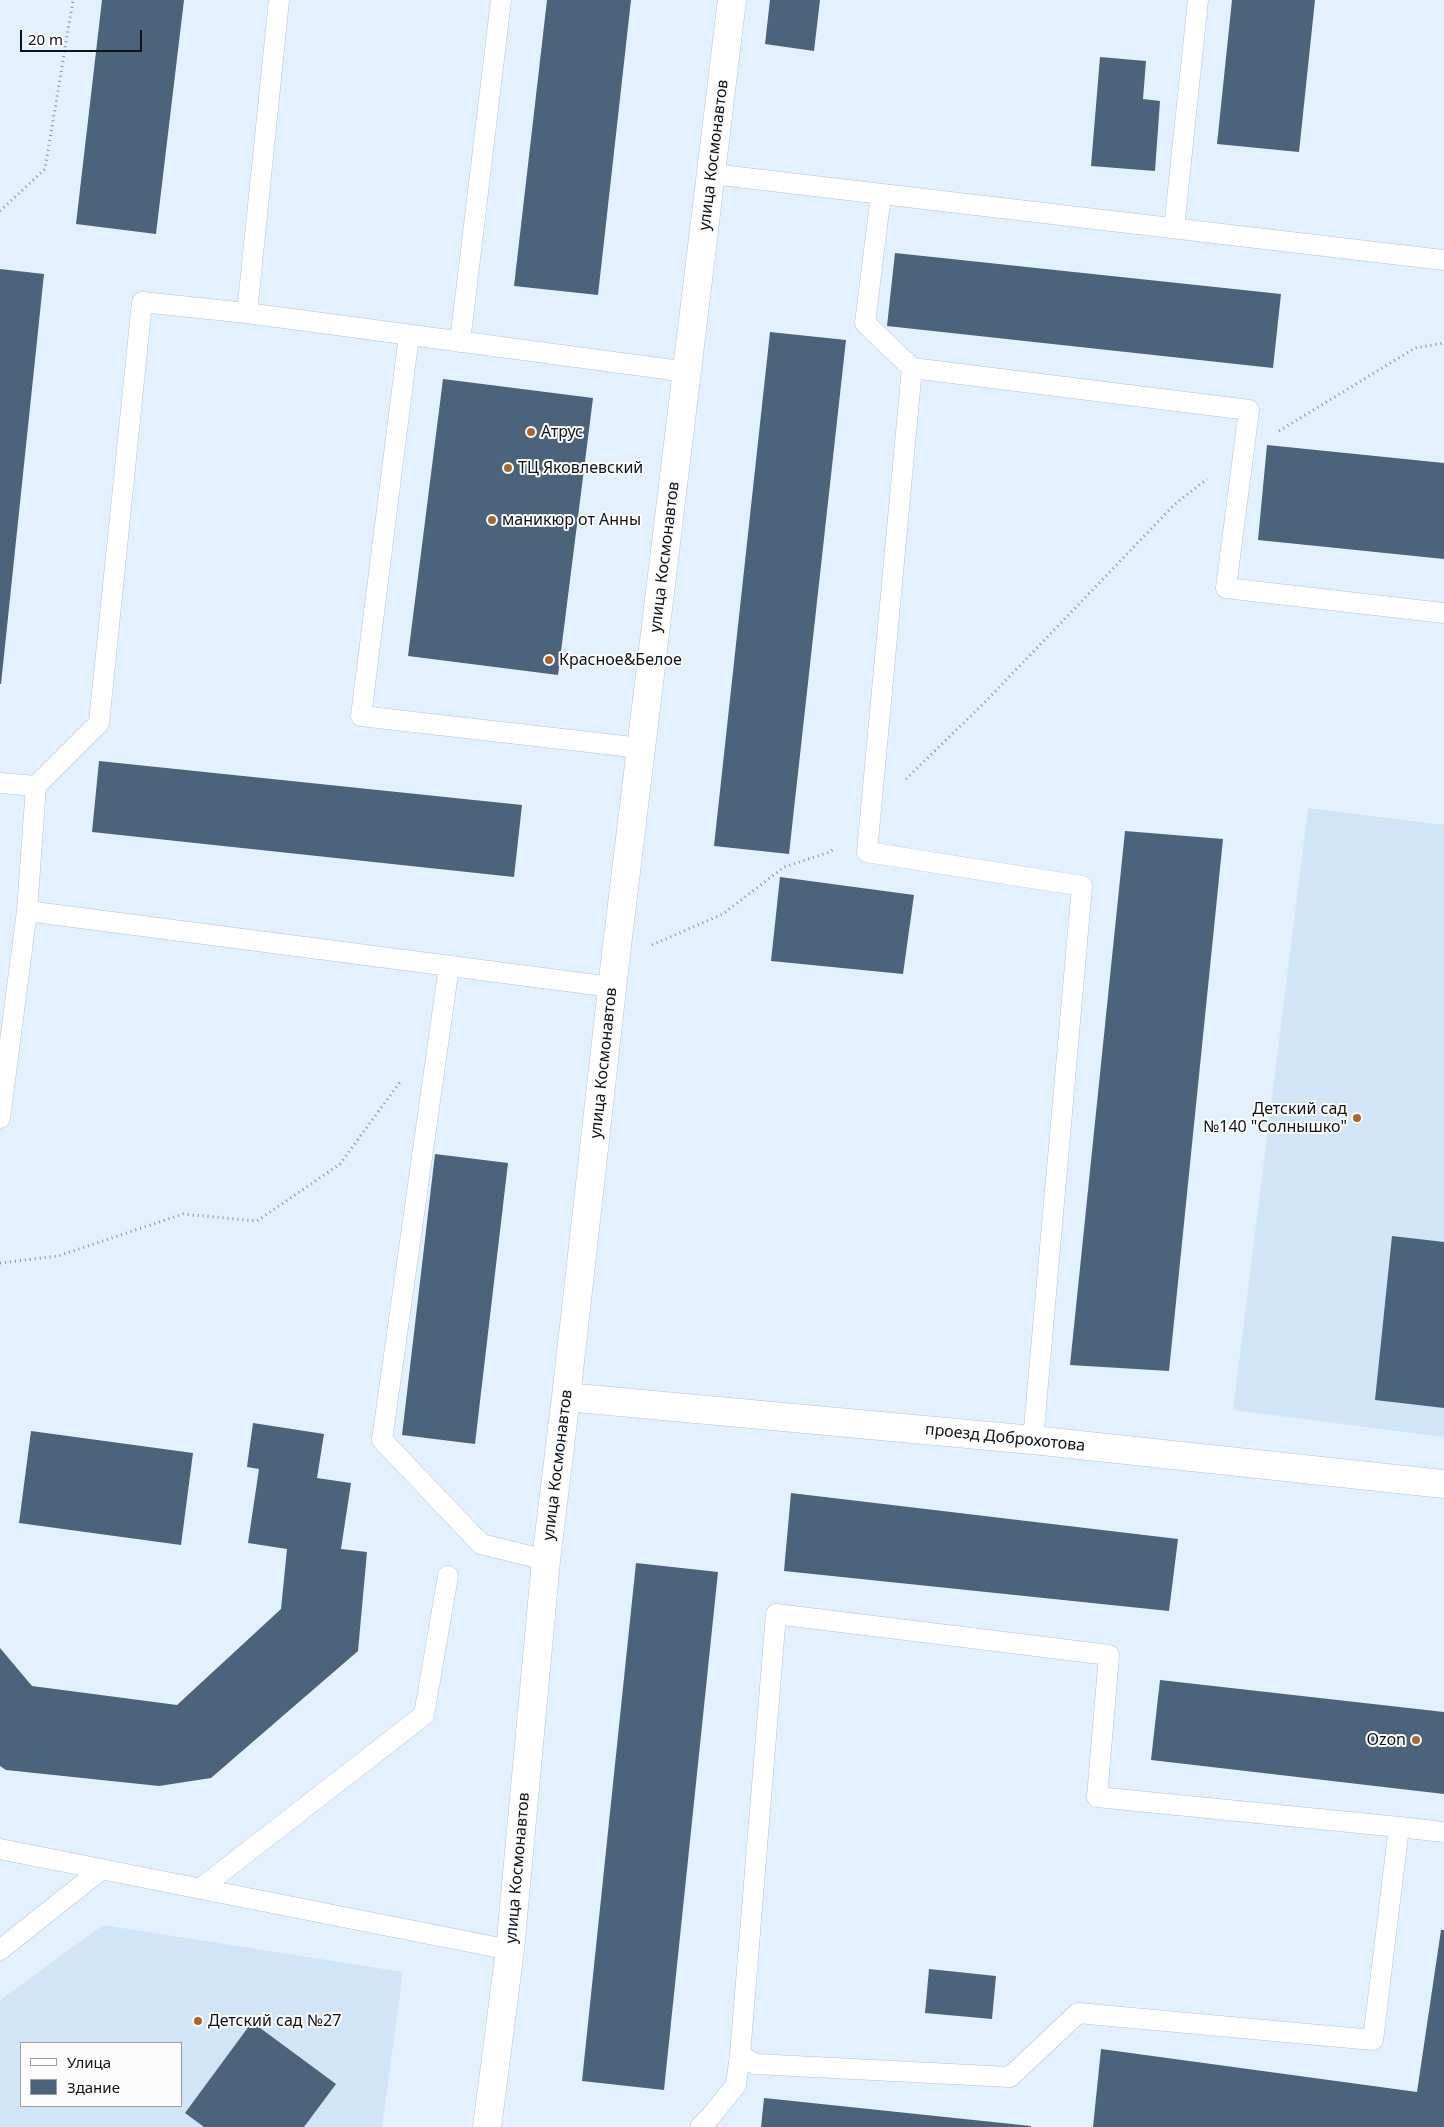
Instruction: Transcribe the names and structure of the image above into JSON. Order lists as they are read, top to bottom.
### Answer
{
  "streets": {
    "street": ["улица Космонавтов", "проезд Доброхотова"]
  },
  "crossings": [
    ["улица Космонавтов", "проезд Доброхотова"]
  ],
  "places": [
    "Атрус",
    "ТЦ Яковлевский",
    "маникюр от Анны",
    "Красное&Белое",
    "Детский сад №140 \"Солнышко\"",
    "Ozon",
    "Детский сад №27"
  ],
  "legend": ["Улица", "Здание"],
  "scale_bar": "20 m"
}
